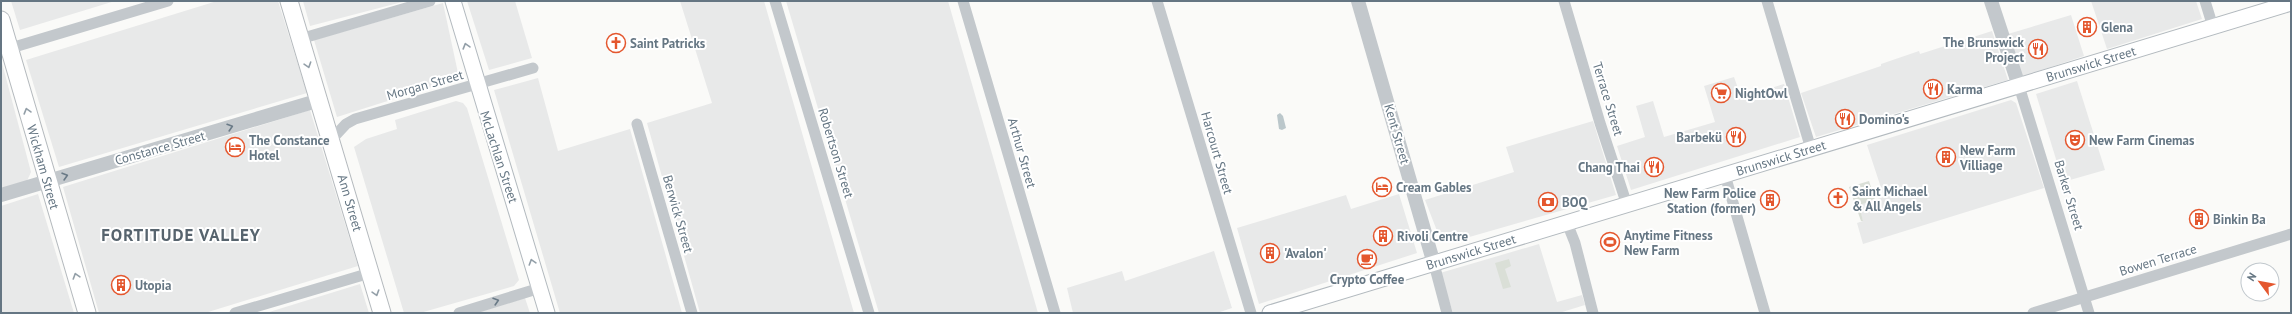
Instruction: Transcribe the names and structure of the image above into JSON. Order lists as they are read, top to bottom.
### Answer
{
  "streets": {
    "main road": [
      "Brunswick Street",
      "McLachlan Street",
      "Wickham Street",
      "Ann Street"
    ],
    "street": [
      "Morgan Street",
      "Terrace Street",
      "Kent Street",
      "Constance Street",
      "Robertson Street",
      "Arthur Street",
      "Harcourt Street",
      "Barker Street",
      "Berwick Street",
      "Bowen Terrace"
    ]
  },
  "crossings": [
    ["Brunswick Street", "Terrace Street"],
    ["Brunswick Street", "Kent Street"],
    ["Brunswick Street", "Barker Street"],
    ["Morgan Street", "McLachlan Street"],
    ["Morgan Street", "Ann Street"],
    ["Constance Street", "Wickham Street"],
    ["Constance Street", "Ann Street"],
    ["Barker Street", "Bowen Terrace"]
  ],
  "one_way": ["Constance Street", "McLachlan Street", "Wickham Street"],
  "districts": ["FORTITUDE VALLEY"],
  "places": {
    "building": [
      "Glena",
      "New Farm Villiage",
      "New Farm Police Station (former)",
      "Binkin Ba",
      "Rivoli Centre",
      "'Avalon'",
      "Utopia"
    ],
    "church": ["Saint Patricks", "Saint Michael & All Angels"],
    "restaurant": [
      "The Brunswick Project",
      "Karma",
      "Domino's",
      "Barbekü",
      "Chang Thai"
    ],
    "supermarket": ["NightOwl"],
    "theatre": ["New Farm Cinemas"],
    "hotel": ["The Constance Hotel", "Cream Gables"],
    "bank": ["BOQ"],
    "sports": ["Anytime Fitness New Farm"],
    "cafe": ["Crypto Coffee"]
  },
  "north": "top left"
}
